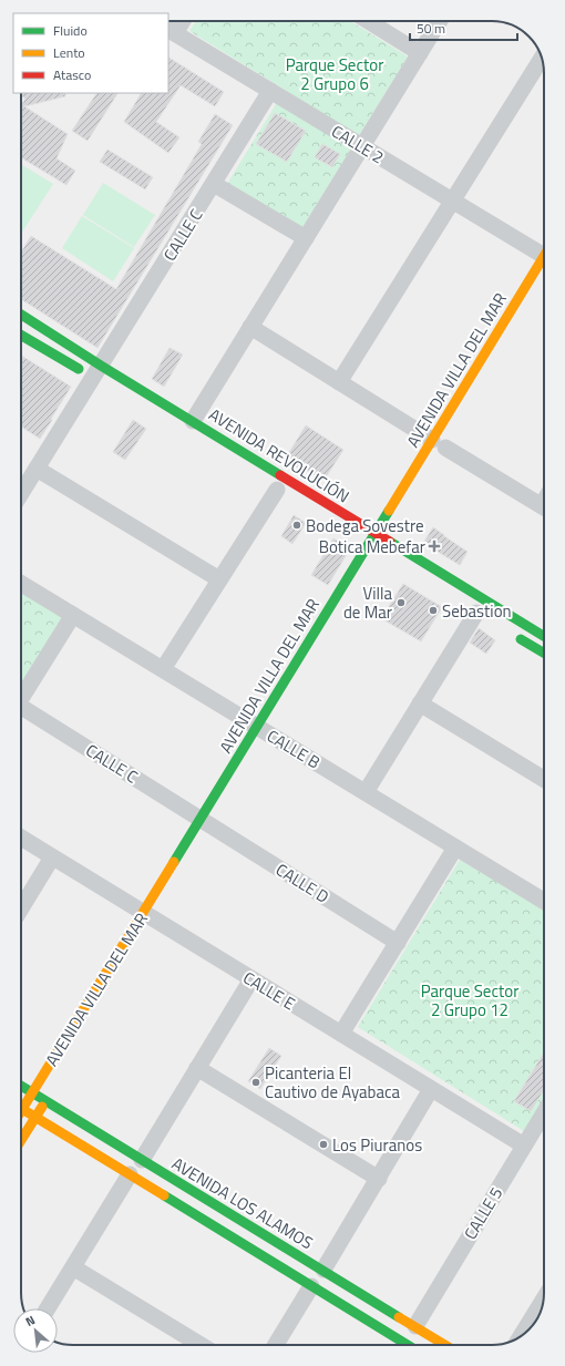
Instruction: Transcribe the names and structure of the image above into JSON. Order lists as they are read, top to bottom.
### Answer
{
  "streets": {
    "street": [
      "CALLE 2",
      "CALLE C",
      "AVENIDA VILLA DEL MAR",
      "AVENIDA REVOLUCIÓN",
      "CALLE B",
      "CALLE D",
      "CALLE E",
      "AVENIDA LOS ALAMOS",
      "CALLE 5"
    ]
  },
  "crossings": [
    ["CALLE 2", "CALLE C"],
    ["CALLE C", "AVENIDA VILLA DEL MAR"],
    ["CALLE C", "AVENIDA REVOLUCIÓN"],
    ["CALLE C", "CALLE D"],
    ["AVENIDA VILLA DEL MAR", "AVENIDA REVOLUCIÓN"],
    ["AVENIDA VILLA DEL MAR", "CALLE B"],
    ["AVENIDA VILLA DEL MAR", "CALLE D"],
    ["AVENIDA VILLA DEL MAR", "CALLE E"],
    ["AVENIDA VILLA DEL MAR", "AVENIDA LOS ALAMOS"],
    ["CALLE E", "CALLE 5"],
    ["AVENIDA LOS ALAMOS", "CALLE 5"]
  ],
  "parks": ["Parque Sector 2 Grupo 6", "Parque Sector 2 Grupo 12"],
  "places": {
    "other": [
      "Bodega Sovestre",
      "Villa de Mar",
      "Sebastion",
      "Picanteria El Cautivo de Ayabaca",
      "Los Piuranos"
    ],
    "health": ["Botica Mebefar"]
  },
  "legend": ["Fluido", "Lento", "Atasco"],
  "scale_bar": "50 m",
  "north": "top left"
}
